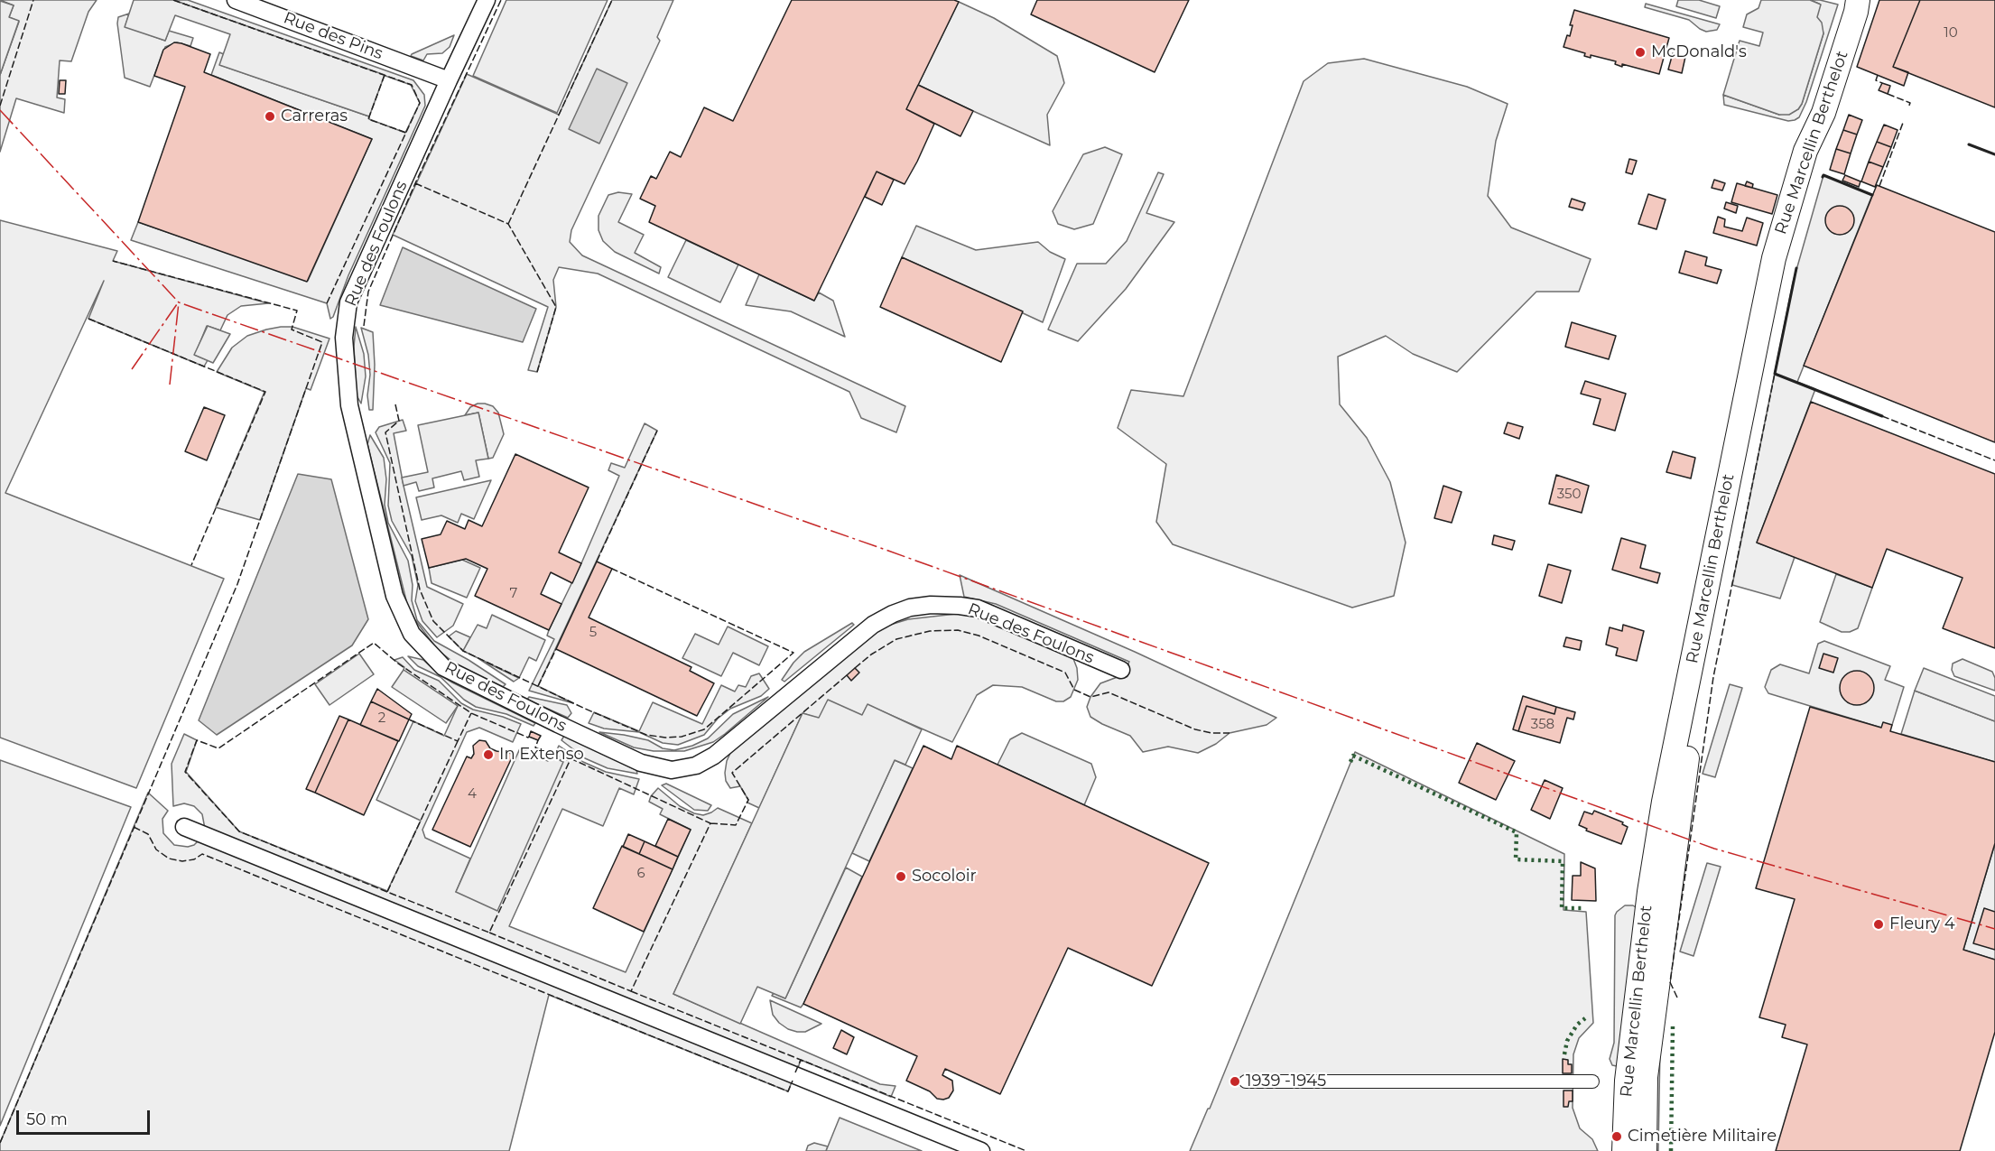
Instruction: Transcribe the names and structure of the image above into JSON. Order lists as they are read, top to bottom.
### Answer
{
  "streets": {
    "main road": ["Rue Marcellin Berthelot"],
    "street": ["Rue des Pins", "Rue des Foulons"]
  },
  "crossings": [
    ["Rue des Pins", "Rue des Foulons"]
  ],
  "places": [
    "McDonald's",
    "Carreras",
    "In Extenso",
    "Socoloir",
    "Fleury 4",
    "1939 -1945",
    "Cimetière Militaire"
  ],
  "house_numbers": [
    "10",
    "350",
    "7",
    "5",
    "2",
    "358",
    "4",
    "6"
  ],
  "scale_bar": "50 m"
}
